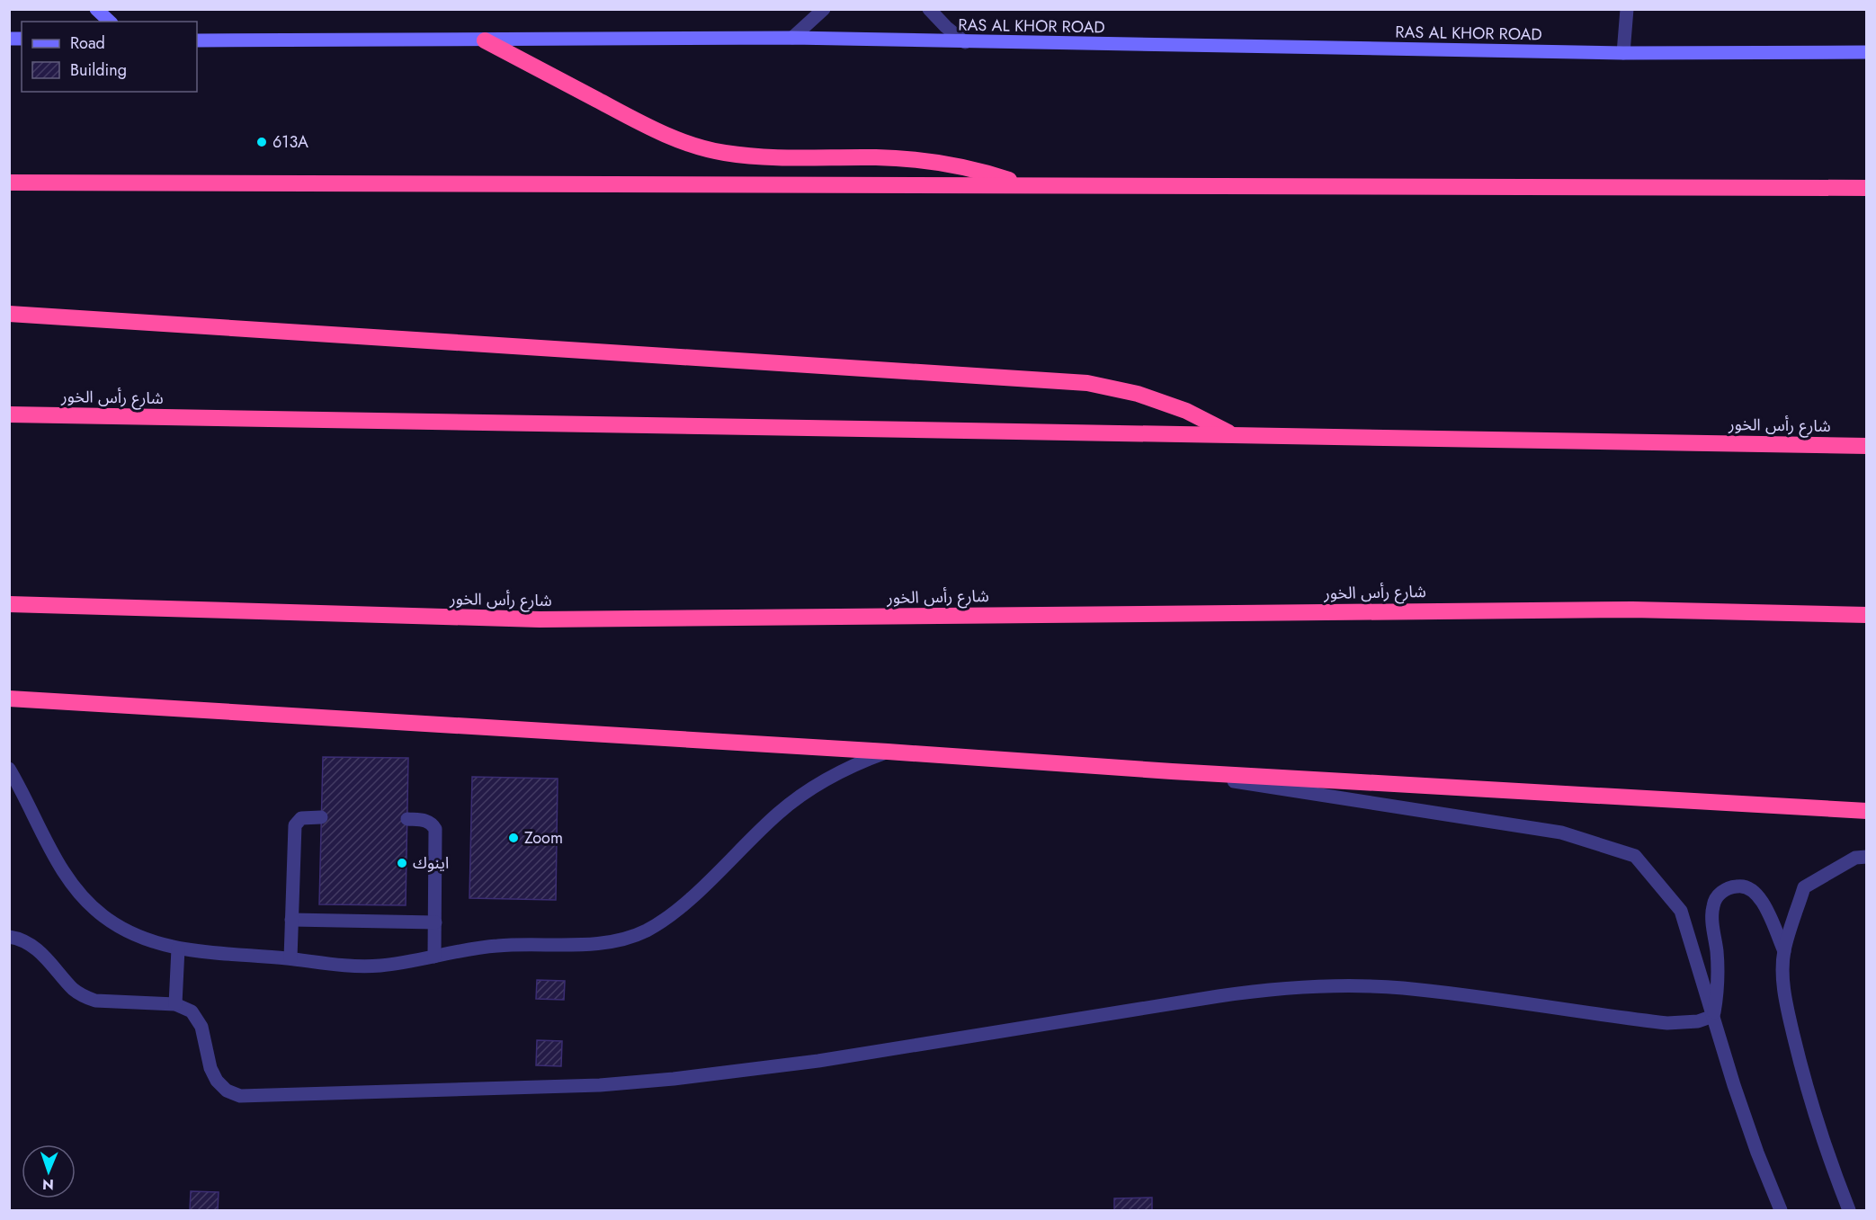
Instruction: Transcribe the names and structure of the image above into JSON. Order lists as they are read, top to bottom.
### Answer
{
  "streets": {
    "highway": ["شارع رأس الخور"],
    "street": ["RAS AL KHOR ROAD"]
  },
  "places": ["613A", "Zoom", "اينوك"],
  "legend": ["Road", "Building"],
  "north": "bottom"
}
